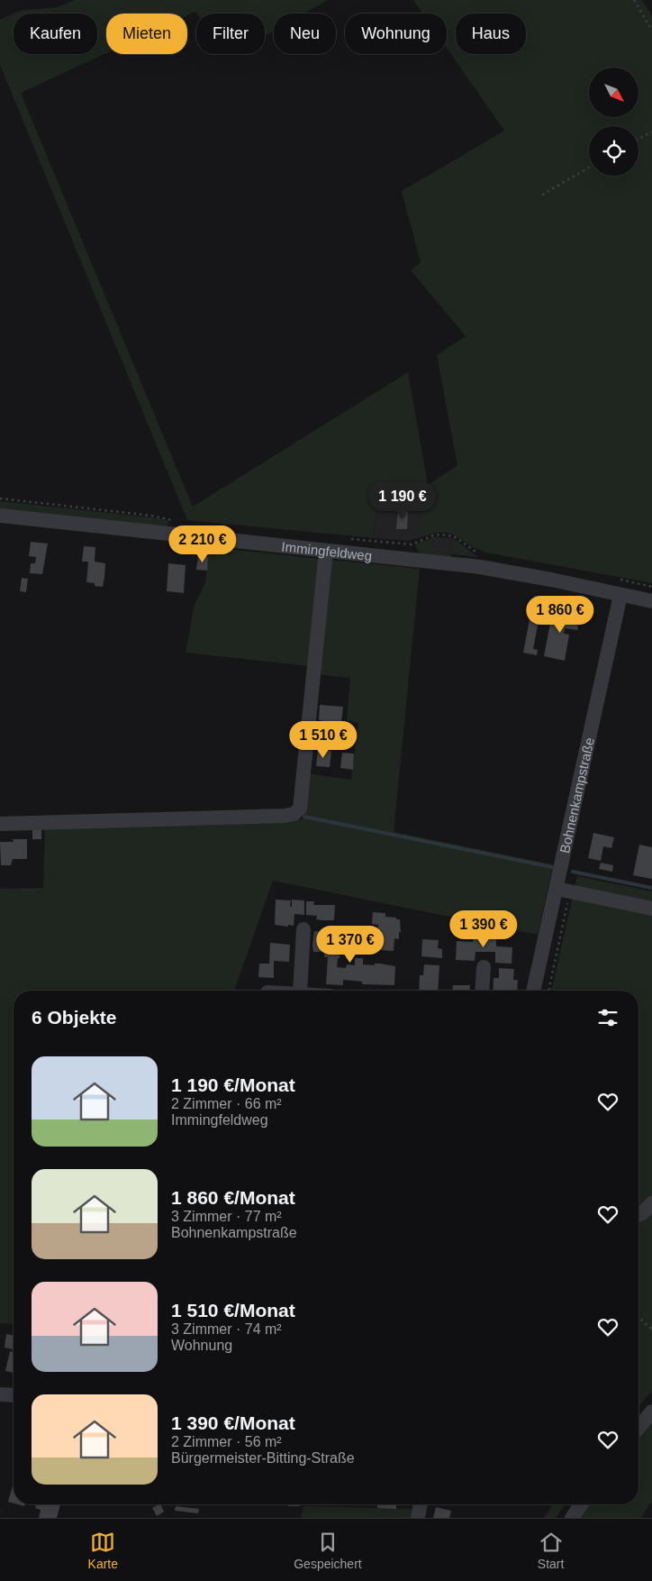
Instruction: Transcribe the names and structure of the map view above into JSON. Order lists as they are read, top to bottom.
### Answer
{
  "streets": {
    "street": ["Immingfeldweg", "Bohnenkampstraße"]
  },
  "crossings": [
    ["Immingfeldweg", "Bohnenkampstraße"]
  ],
  "north": "bottom right",
  "page": {
    "chip": [
      "Kaufen",
      "Mieten",
      "Filter",
      "Neu",
      "Wohnung",
      "Haus"
    ],
    "price": [
      "1 190 €",
      "2 210 €",
      "1 860 €",
      "1 510 €",
      "1 390 €",
      "1 370 €"
    ],
    "heading": "6 Objekte",
    "list": [
      {
        "name": "1 190 €/Monat",
        "note": "2 Zimmer · 66 m² · Immingfeldweg"
      },
      {
        "name": "1 860 €/Monat",
        "note": "3 Zimmer · 77 m² · Bohnenkampstraße"
      },
      {
        "name": "1 510 €/Monat",
        "note": "3 Zimmer · 74 m² · Wohnung"
      },
      {
        "name": "1 390 €/Monat",
        "note": "2 Zimmer · 56 m² · Bürgermeister-Bitting-Straße"
      }
    ],
    "tabs": ["Karte", "Gespeichert", "Start"]
  }
}
